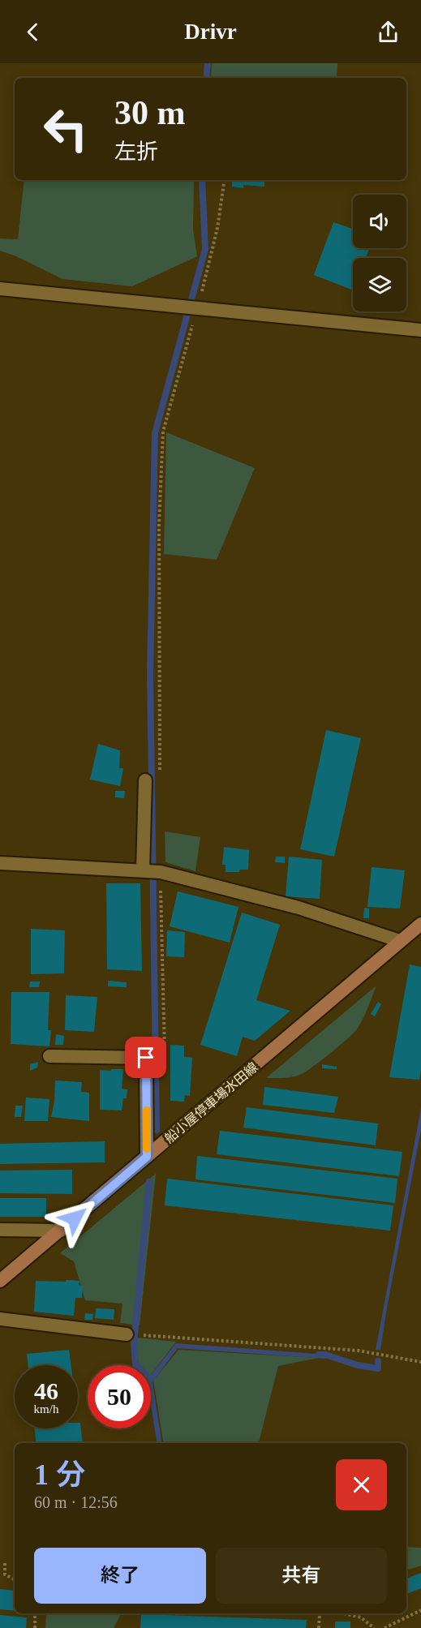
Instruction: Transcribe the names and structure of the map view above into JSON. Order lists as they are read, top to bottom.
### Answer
{
  "streets": {
    "main road": ["船小屋停車場水田線"]
  },
  "page": {
    "header": "Drivr",
    "turn": ["30 m", "左折"],
    "speed": "46 km/h",
    "limit": "50",
    "heading": ["1 分", "60 m · 12:56"],
    "buttons": ["終了", "共有"]
  }
}
